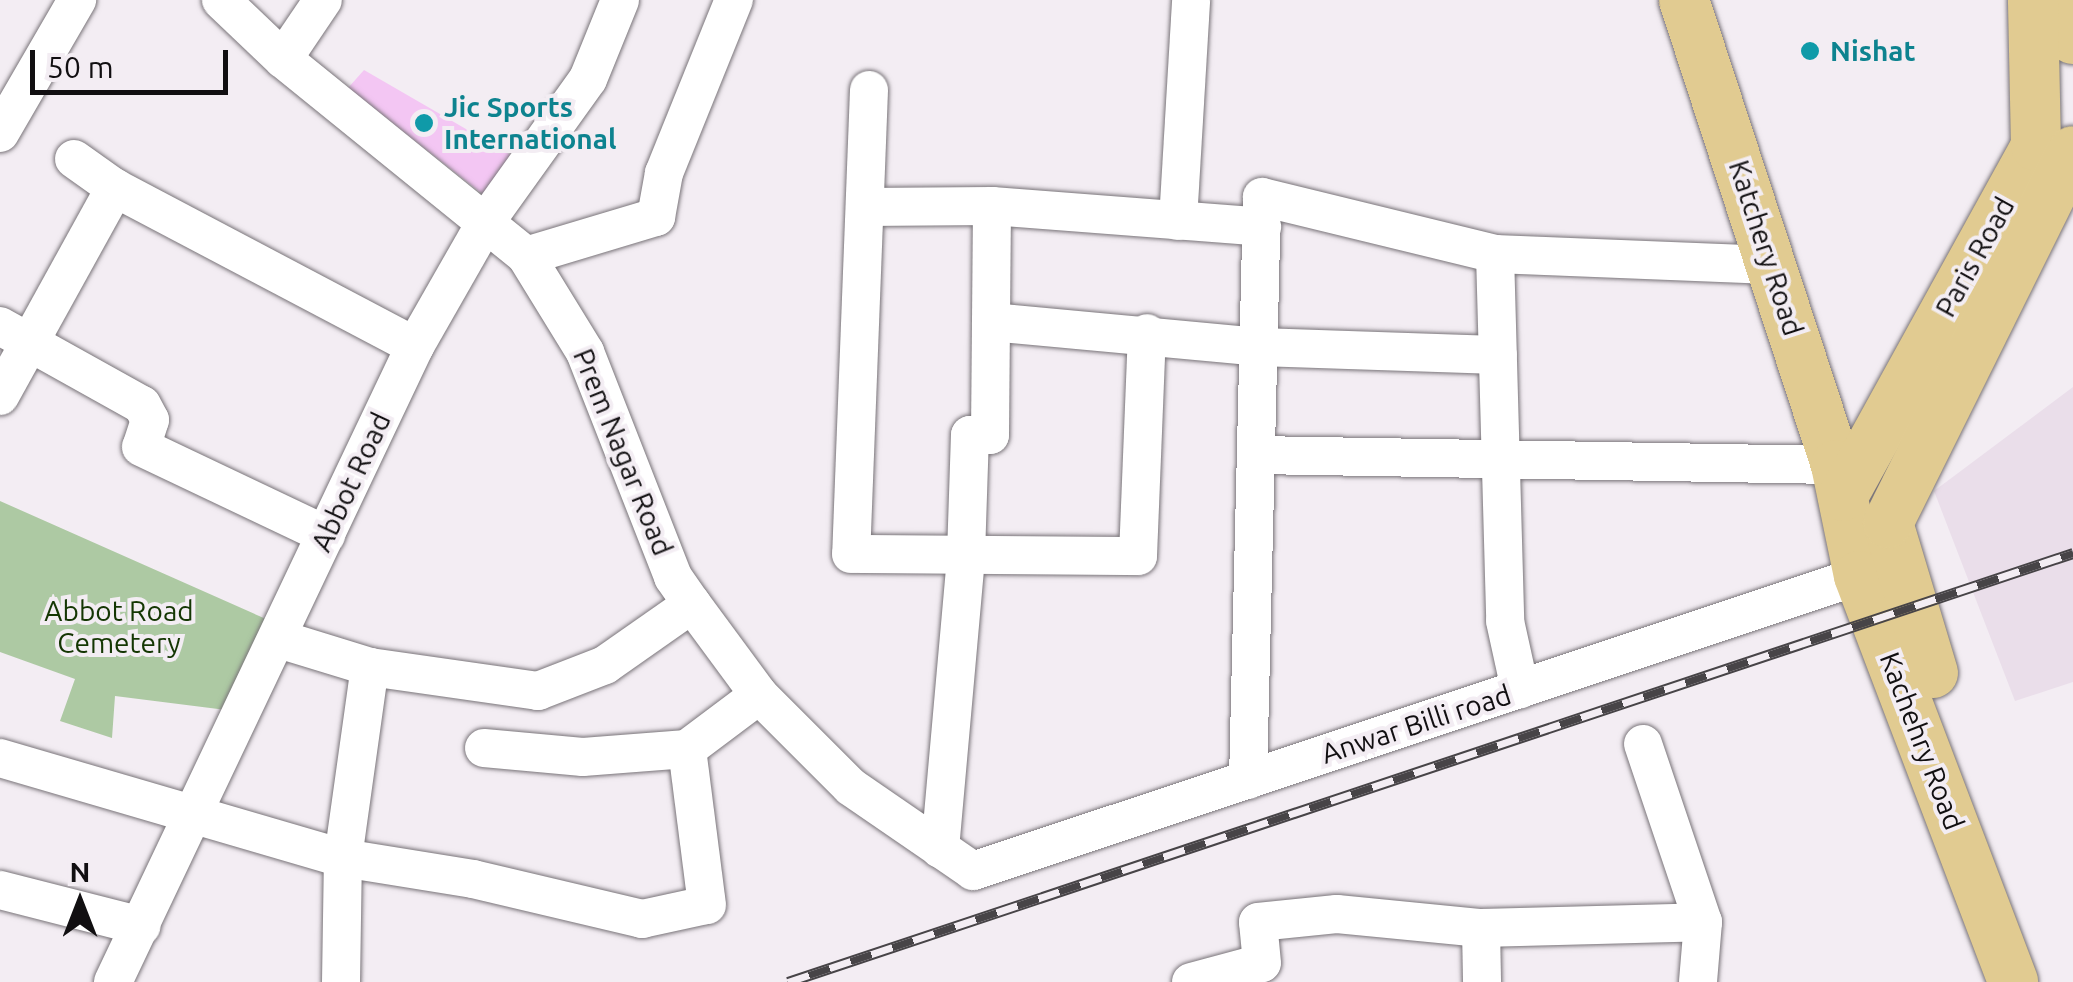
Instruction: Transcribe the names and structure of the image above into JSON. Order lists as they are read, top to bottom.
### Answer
{
  "streets": {
    "main road": ["Katchery Road", "Paris Road", "Kachehry Road"],
    "street": ["Prem Nagar Road", "Abbot Road", "Anwar Billi road"]
  },
  "crossings": [
    ["Katchery Road", "Paris Road"],
    ["Katchery Road", "Kachehry Road"],
    ["Paris Road", "Kachehry Road"],
    ["Prem Nagar Road", "Abbot Road"],
    ["Prem Nagar Road", "Anwar Billi road"],
    ["Anwar Billi road", "Kachehry Road"]
  ],
  "parks": ["Abbot Road Cemetery"],
  "places": ["Nishat", "Jic Sports International"],
  "scale_bar": "50 m",
  "north": "top"
}
